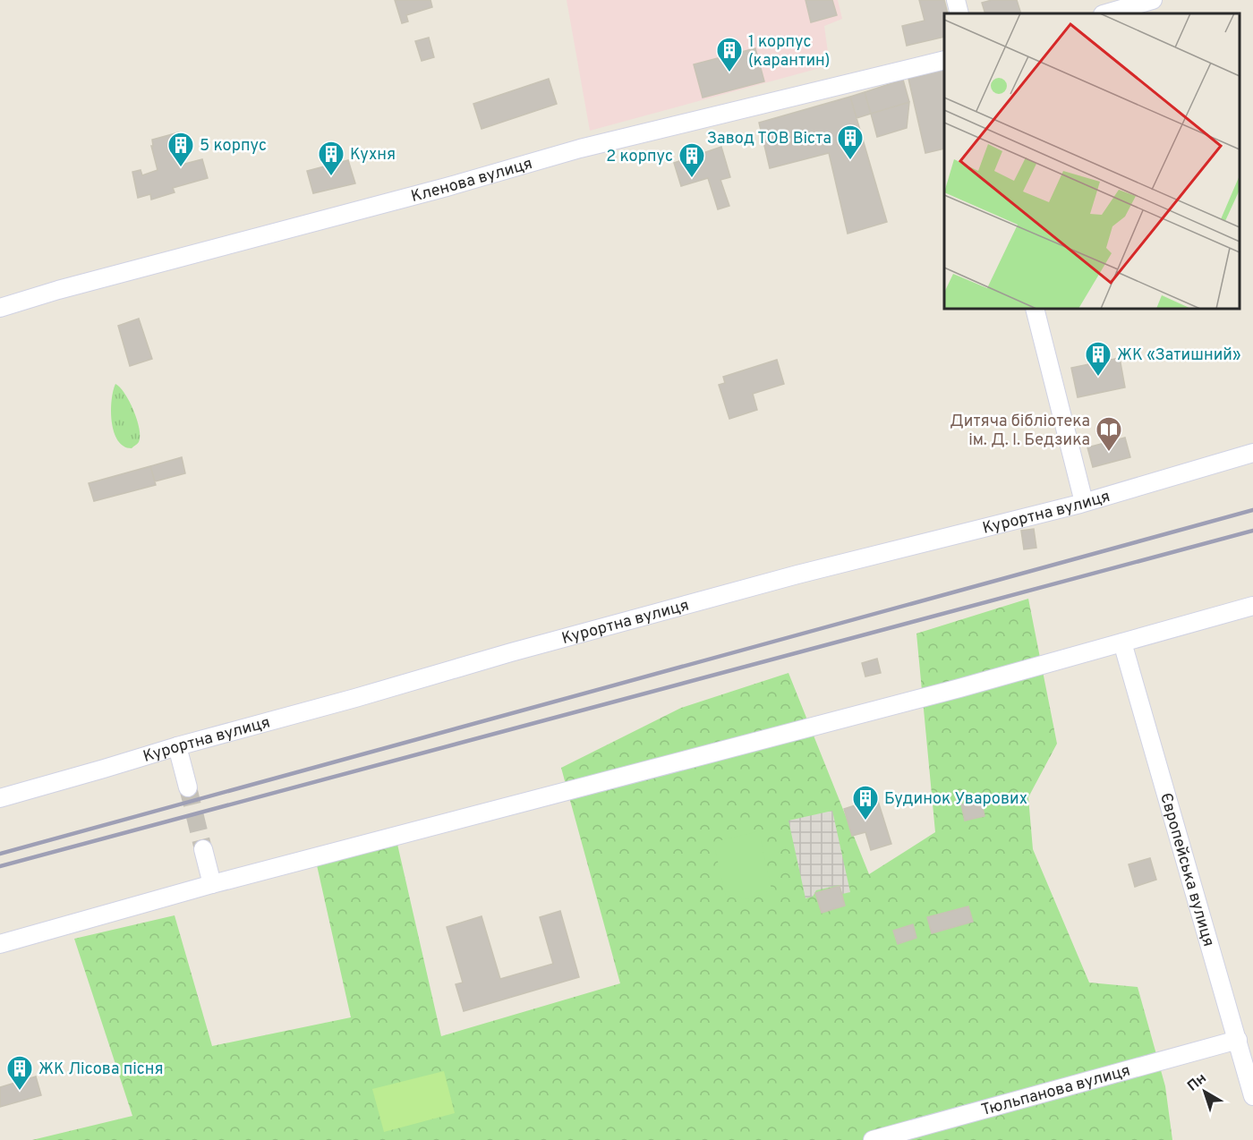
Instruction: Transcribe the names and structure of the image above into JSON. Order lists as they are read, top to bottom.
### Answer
{
  "streets": {
    "street": [
      "Кленова вулиця",
      "Курортна вулиця",
      "Європейська вулиця",
      "Тюльпанова вулиця"
    ]
  },
  "crossings": [
    ["Європейська вулиця", "Тюльпанова вулиця"]
  ],
  "places": {
    "building": [
      "1 корпус (карантин)",
      "Завод ТОВ Віста",
      "5 корпус",
      "Кухня",
      "2 корпус",
      "ЖК «Затишний»",
      "Будинок Уварових",
      "ЖК Лісова пісня"
    ],
    "library": ["Дитяча бібліотека ім. Д. І. Бедзика"]
  },
  "north": "top left"
}
